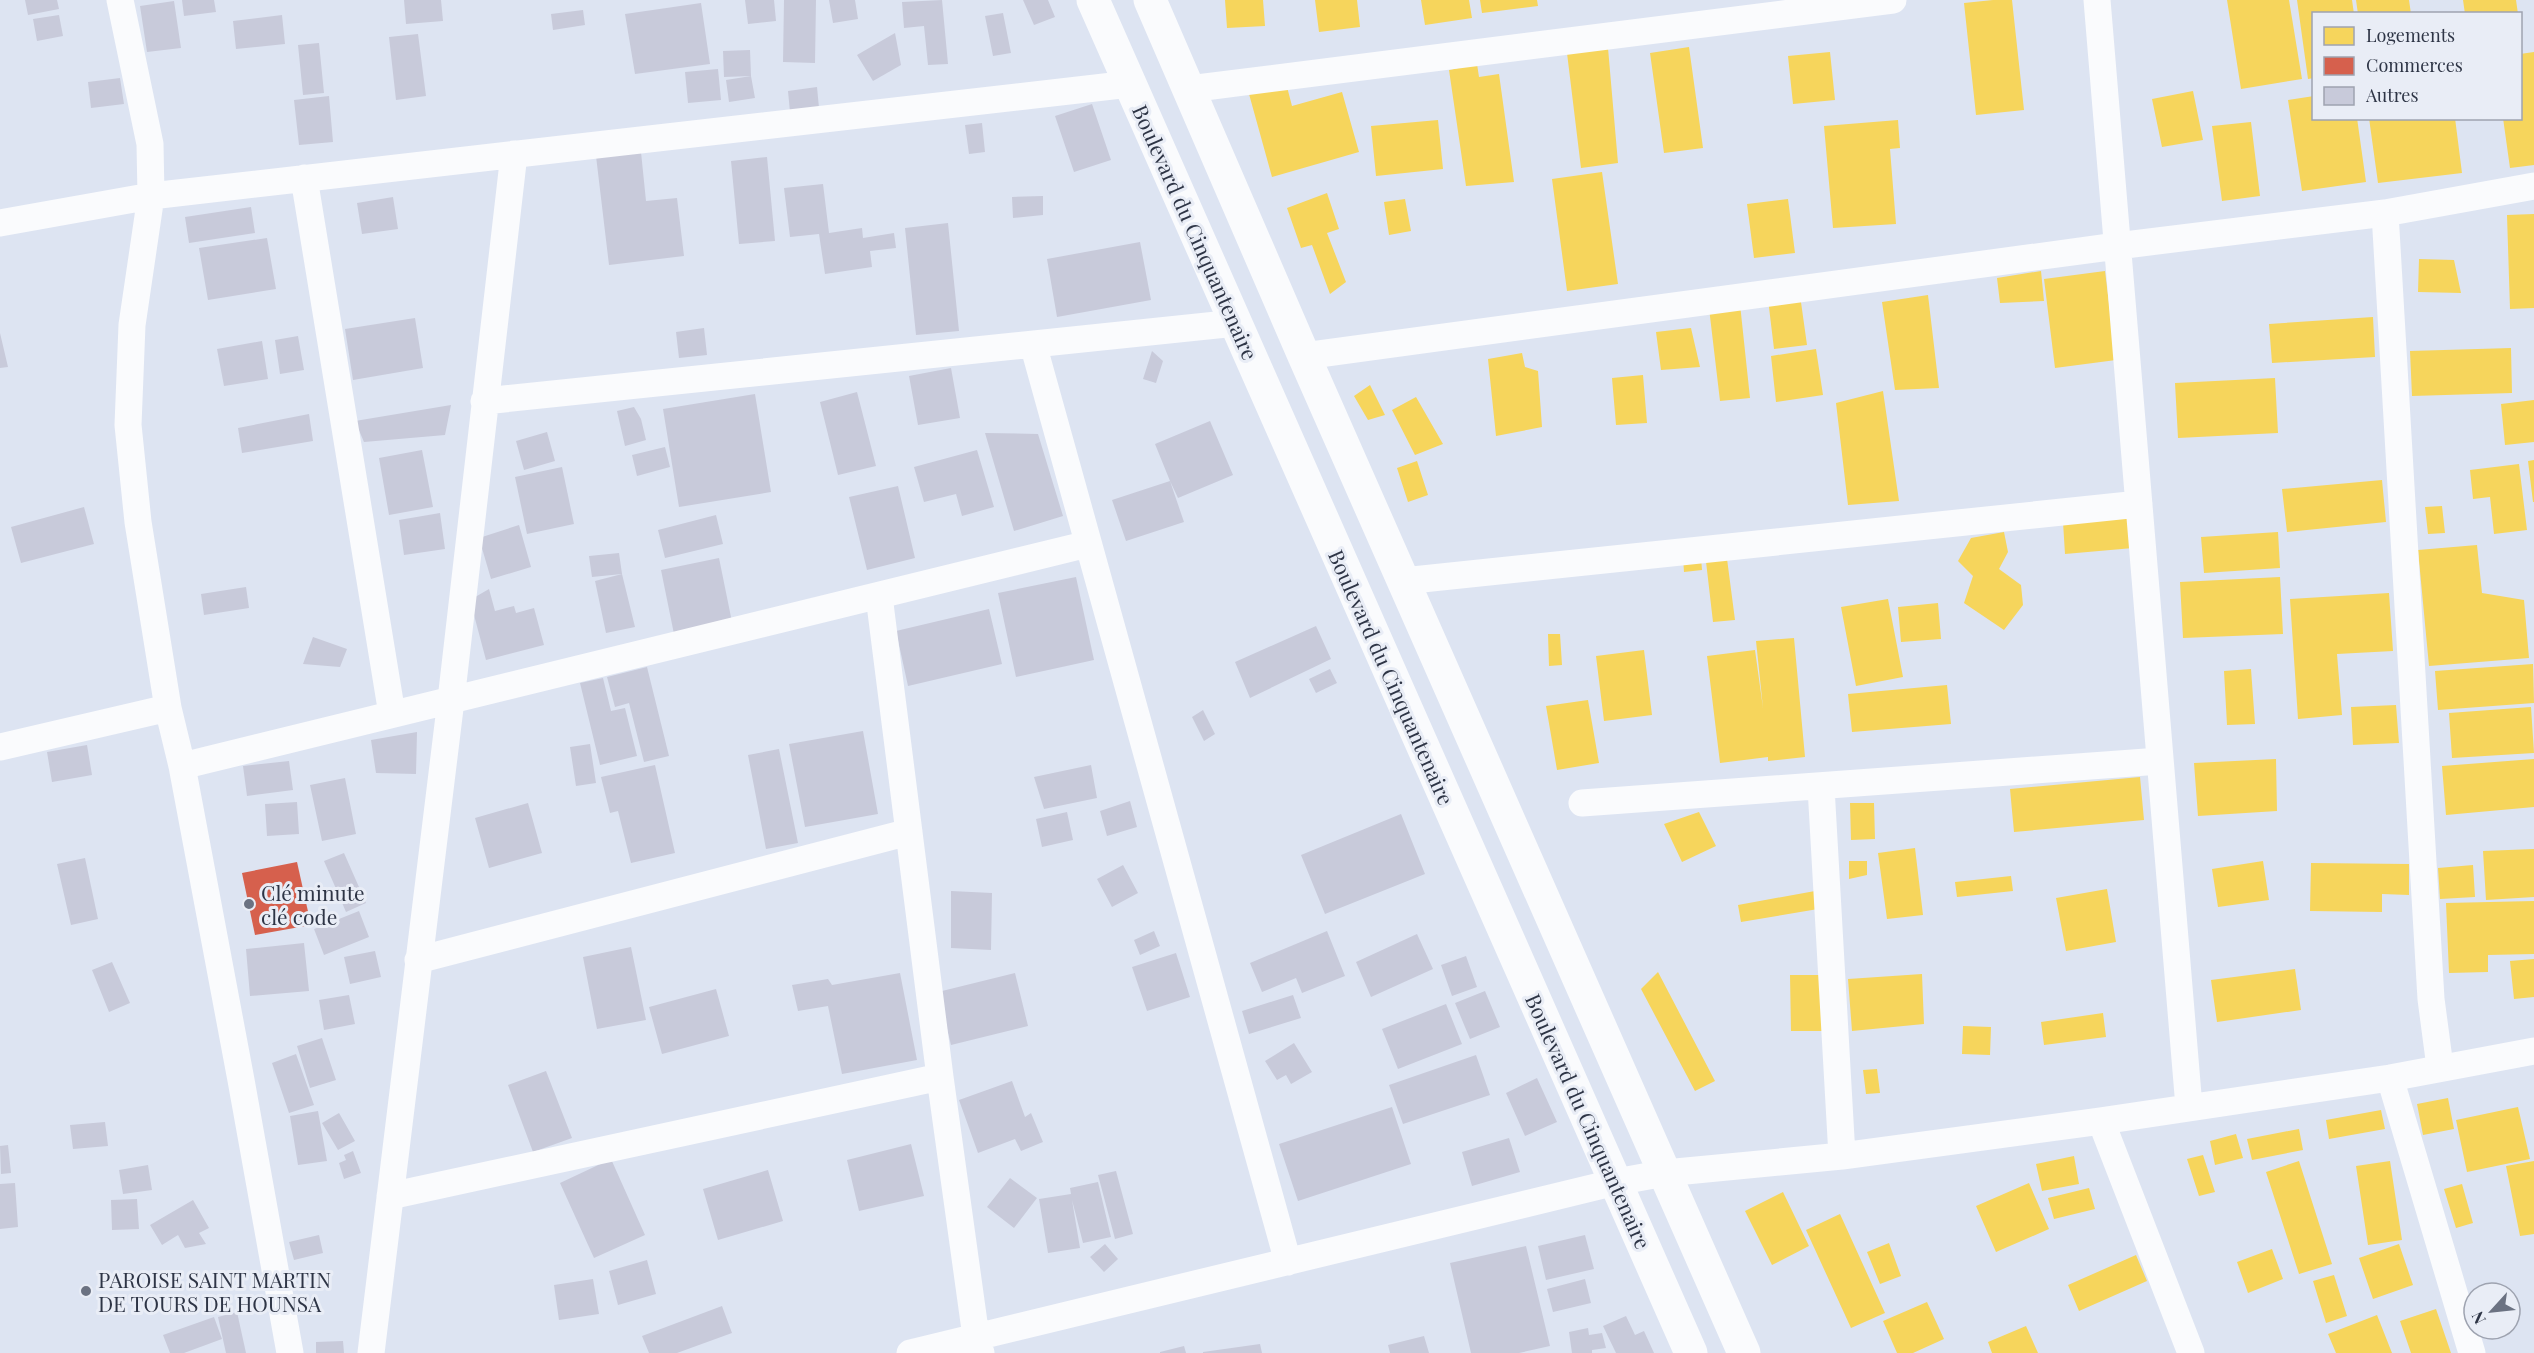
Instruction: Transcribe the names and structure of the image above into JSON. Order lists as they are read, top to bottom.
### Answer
{
  "streets": {
    "main road": ["Boulevard du Cinquantenaire"]
  },
  "places": ["Clé minute clé code", "PAROISE SAINT MARTIN DE TOURS DE HOUNSA"],
  "legend": ["Logements", "Commerces", "Autres"],
  "north": "bottom left"
}
